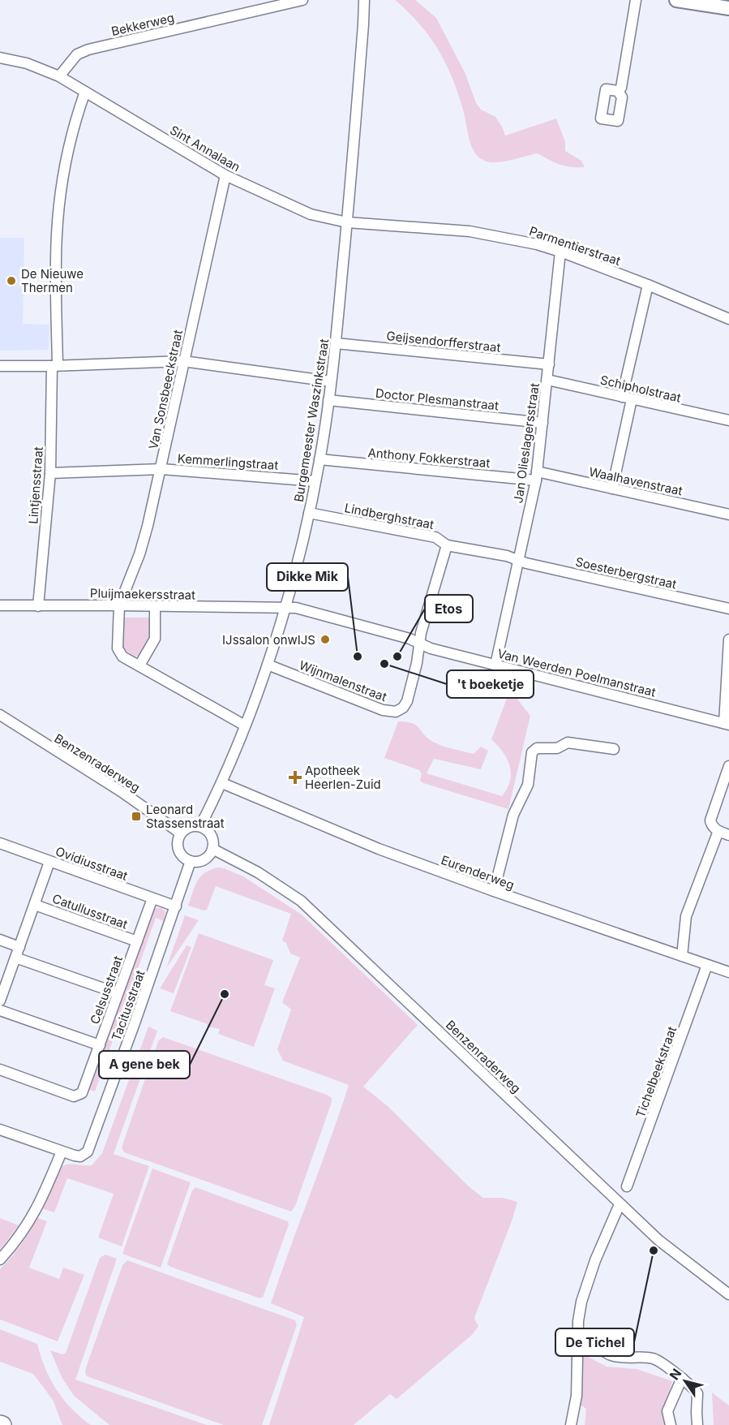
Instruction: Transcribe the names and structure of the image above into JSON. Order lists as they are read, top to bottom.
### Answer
{
  "streets": {
    "street": [
      "Bekkerweg",
      "Sint Annalaan",
      "Parmentierstraat",
      "Geijsendorfferstraat",
      "Schipholstraat",
      "Van Sonsbeeckstraat",
      "Doctor Plesmanstraat",
      "Burgemeester Waszinkstraat",
      "Jan Olieslagersstraat",
      "Anthony Fokkerstraat",
      "Kemmerlingstraat",
      "Waalhavenstraat",
      "Lintjensstraat",
      "Lindberghstraat",
      "Soesterbergstraat",
      "Pluijmaekersstraat",
      "Van Weerden Poelmanstraat",
      "Wijnmalenstraat",
      "Benzenraderweg",
      "Ovidiusstraat",
      "Eurenderweg",
      "Catullusstraat",
      "Celsusstraat",
      "Tacitusstraat",
      "Tichelbeekstraat"
    ]
  },
  "crossings": [
    ["Bekkerweg", "Sint Annalaan"],
    ["Sint Annalaan", "Parmentierstraat"],
    ["Sint Annalaan", "Van Sonsbeeckstraat"],
    ["Sint Annalaan", "Burgemeester Waszinkstraat"],
    ["Sint Annalaan", "Lintjensstraat"],
    ["Parmentierstraat", "Burgemeester Waszinkstraat"],
    ["Parmentierstraat", "Jan Olieslagersstraat"],
    ["Geijsendorfferstraat", "Burgemeester Waszinkstraat"],
    ["Geijsendorfferstraat", "Jan Olieslagersstraat"],
    ["Schipholstraat", "Jan Olieslagersstraat"],
    ["Van Sonsbeeckstraat", "Kemmerlingstraat"],
    ["Van Sonsbeeckstraat", "Pluijmaekersstraat"],
    ["Doctor Plesmanstraat", "Burgemeester Waszinkstraat"],
    ["Doctor Plesmanstraat", "Jan Olieslagersstraat"],
    ["Burgemeester Waszinkstraat", "Anthony Fokkerstraat"],
    ["Burgemeester Waszinkstraat", "Kemmerlingstraat"],
    ["Burgemeester Waszinkstraat", "Lindberghstraat"],
    ["Burgemeester Waszinkstraat", "Pluijmaekersstraat"],
    ["Burgemeester Waszinkstraat", "Van Weerden Poelmanstraat"],
    ["Burgemeester Waszinkstraat", "Wijnmalenstraat"],
    ["Burgemeester Waszinkstraat", "Benzenraderweg"],
    ["Burgemeester Waszinkstraat", "Eurenderweg"],
    ["Burgemeester Waszinkstraat", "Tacitusstraat"],
    ["Jan Olieslagersstraat", "Anthony Fokkerstraat"],
    ["Jan Olieslagersstraat", "Waalhavenstraat"],
    ["Jan Olieslagersstraat", "Lindberghstraat"],
    ["Jan Olieslagersstraat", "Soesterbergstraat"],
    ["Jan Olieslagersstraat", "Van Weerden Poelmanstraat"],
    ["Anthony Fokkerstraat", "Waalhavenstraat"],
    ["Kemmerlingstraat", "Lintjensstraat"],
    ["Lintjensstraat", "Pluijmaekersstraat"],
    ["Lindberghstraat", "Soesterbergstraat"],
    ["Pluijmaekersstraat", "Van Weerden Poelmanstraat"],
    ["Van Weerden Poelmanstraat", "Wijnmalenstraat"],
    ["Benzenraderweg", "Tacitusstraat"],
    ["Ovidiusstraat", "Celsusstraat"],
    ["Ovidiusstraat", "Tacitusstraat"],
    ["Eurenderweg", "Tichelbeekstraat"],
    ["Catullusstraat", "Celsusstraat"]
  ],
  "places": {
    "other": [
      "De Nieuwe Thermen",
      "IJssalon onwIJS",
      "Dikke Mik",
      "Etos",
      "'t boeketje",
      "A gene bek",
      "De Tichel"
    ],
    "health": ["Apotheek Heerlen-Zuid"],
    "transit": ["Leonard Stassenstraat"]
  },
  "north": "top left"
}
